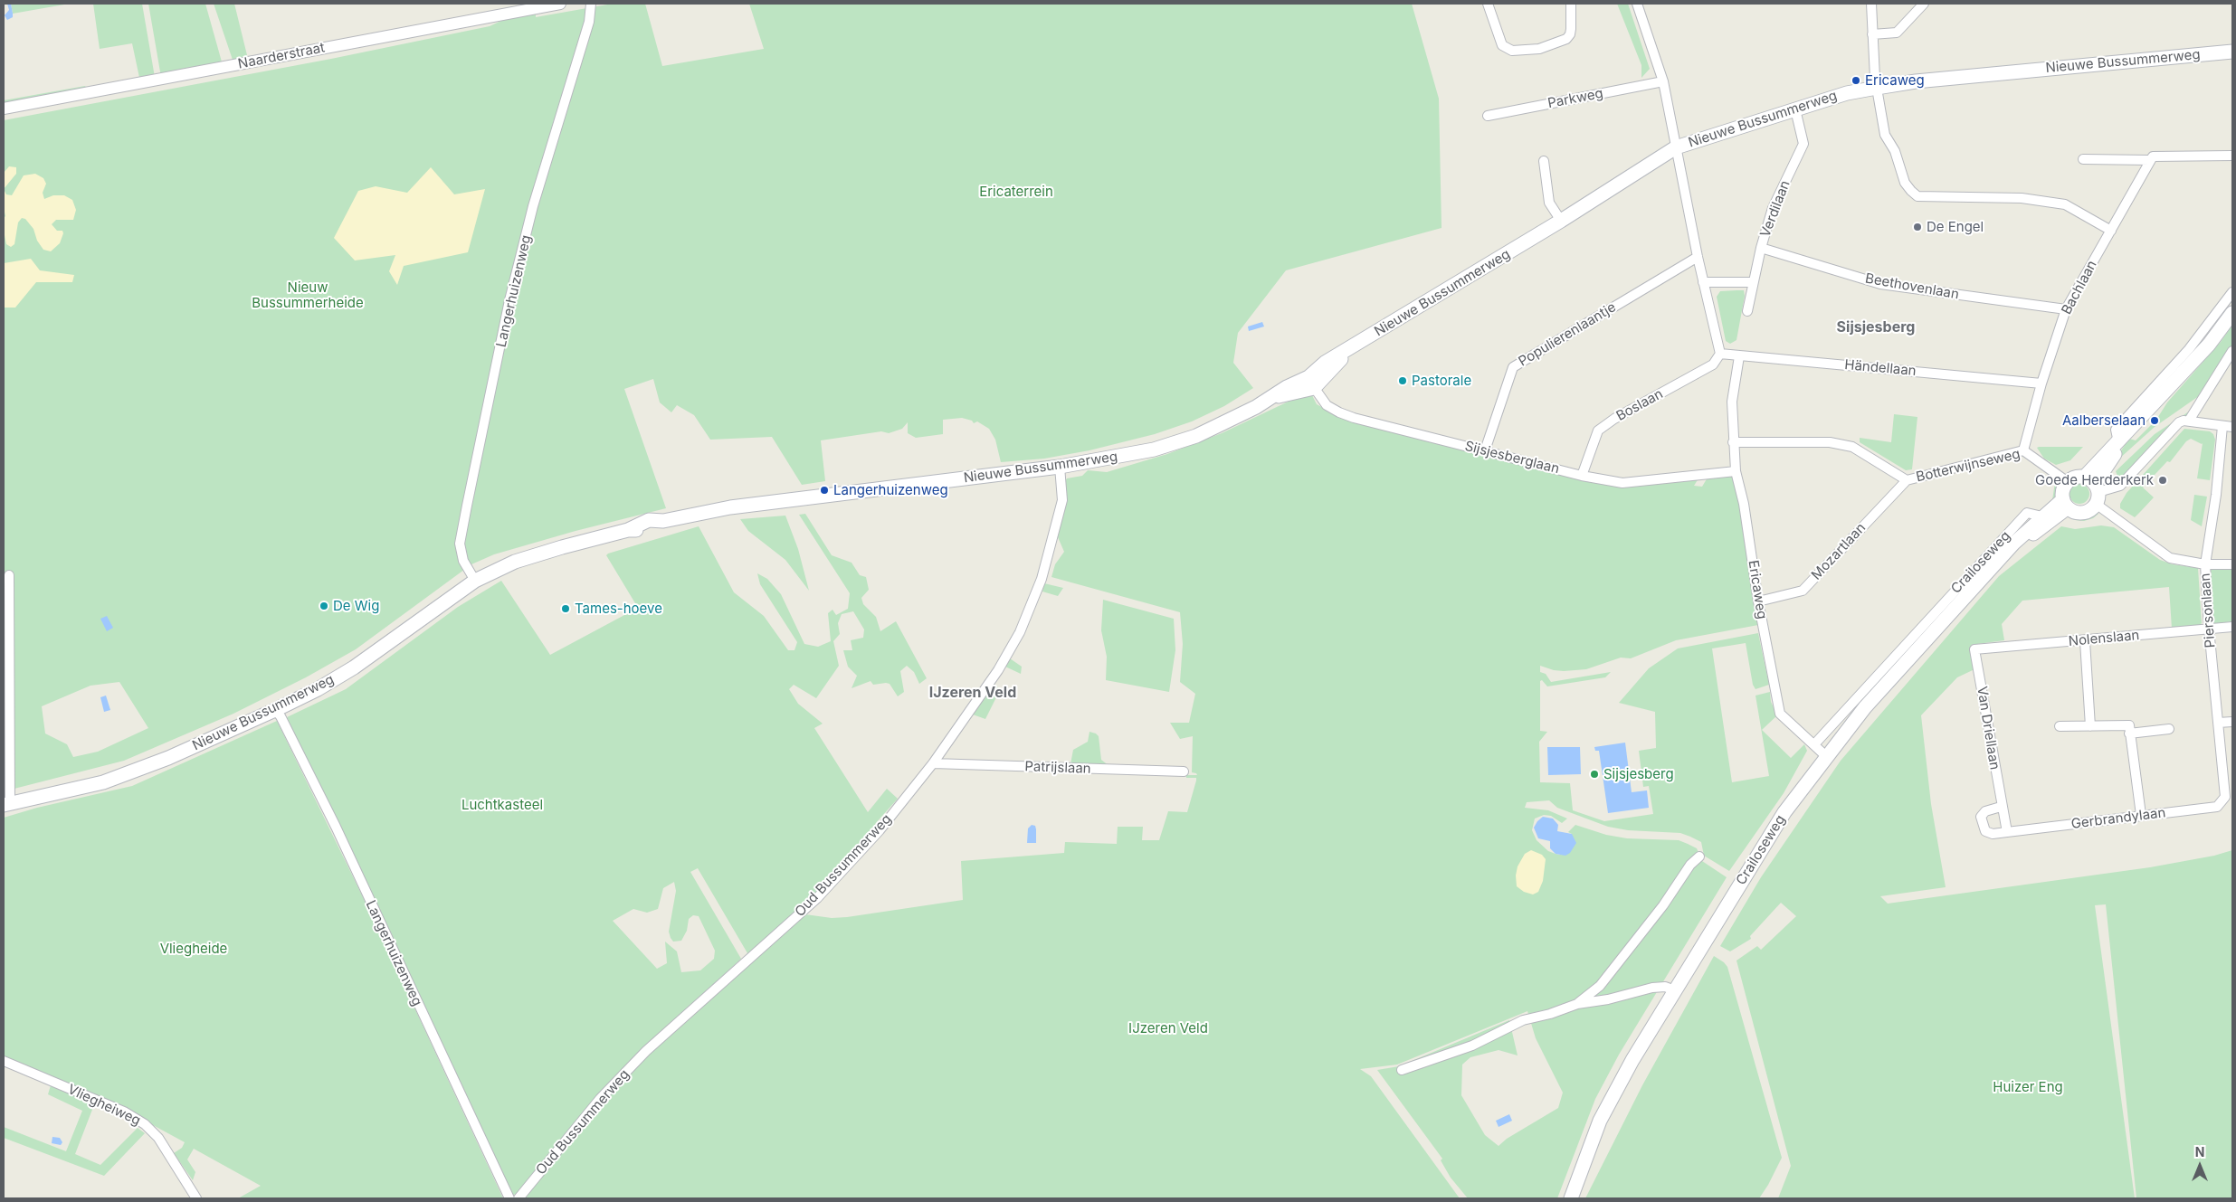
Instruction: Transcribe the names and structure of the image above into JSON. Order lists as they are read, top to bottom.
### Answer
{
  "streets": {
    "main road": ["Nieuwe Bussummerweg", "Crailoseweg"],
    "street": [
      "Naarderstraat",
      "Parkweg",
      "Verdilaan",
      "Beethovenlaan",
      "Bachlaan",
      "Langerhuizenweg",
      "Populierenlaantje",
      "Händellaan",
      "Boslaan",
      "Sijsjesberglaan",
      "Botterwijnseweg",
      "Mozartlaan",
      "Ericaweg",
      "Piersonlaan",
      "Nolenslaan",
      "Van Driellaan",
      "Patrijslaan",
      "Gerbrandylaan",
      "Oud Bussummerweg",
      "Vliegheiweg"
    ]
  },
  "crossings": [
    ["Nieuwe Bussummerweg", "Verdilaan"],
    ["Nieuwe Bussummerweg", "Langerhuizenweg"],
    ["Nieuwe Bussummerweg", "Sijsjesberglaan"],
    ["Nieuwe Bussummerweg", "Oud Bussummerweg"],
    ["Verdilaan", "Beethovenlaan"],
    ["Beethovenlaan", "Bachlaan"],
    ["Bachlaan", "Händellaan"],
    ["Bachlaan", "Botterwijnseweg"],
    ["Populierenlaantje", "Sijsjesberglaan"],
    ["Händellaan", "Boslaan"],
    ["Händellaan", "Ericaweg"],
    ["Boslaan", "Sijsjesberglaan"],
    ["Sijsjesberglaan", "Ericaweg"],
    ["Botterwijnseweg", "Mozartlaan"],
    ["Botterwijnseweg", "Crailoseweg"],
    ["Botterwijnseweg", "Ericaweg"],
    ["Mozartlaan", "Ericaweg"],
    ["Crailoseweg", "Ericaweg"],
    ["Piersonlaan", "Nolenslaan"],
    ["Piersonlaan", "Gerbrandylaan"],
    ["Nolenslaan", "Van Driellaan"],
    ["Van Driellaan", "Gerbrandylaan"],
    ["Patrijslaan", "Oud Bussummerweg"]
  ],
  "districts": ["Sijsjesberg", "IJzeren Veld"],
  "parks": [
    "Ericaterrein",
    "Nieuw Bussummerheide",
    "Luchtkasteel",
    "Vliegheide",
    "IJzeren Veld",
    "Huizer Eng"
  ],
  "places": [
    "Ericaweg",
    "De Engel",
    "Pastorale",
    "Aalberselaan",
    "Goede Herderkerk",
    "Langerhuizenweg",
    "De Wig",
    "Tames-hoeve",
    "Sijsjesberg"
  ],
  "north": "top"
}
